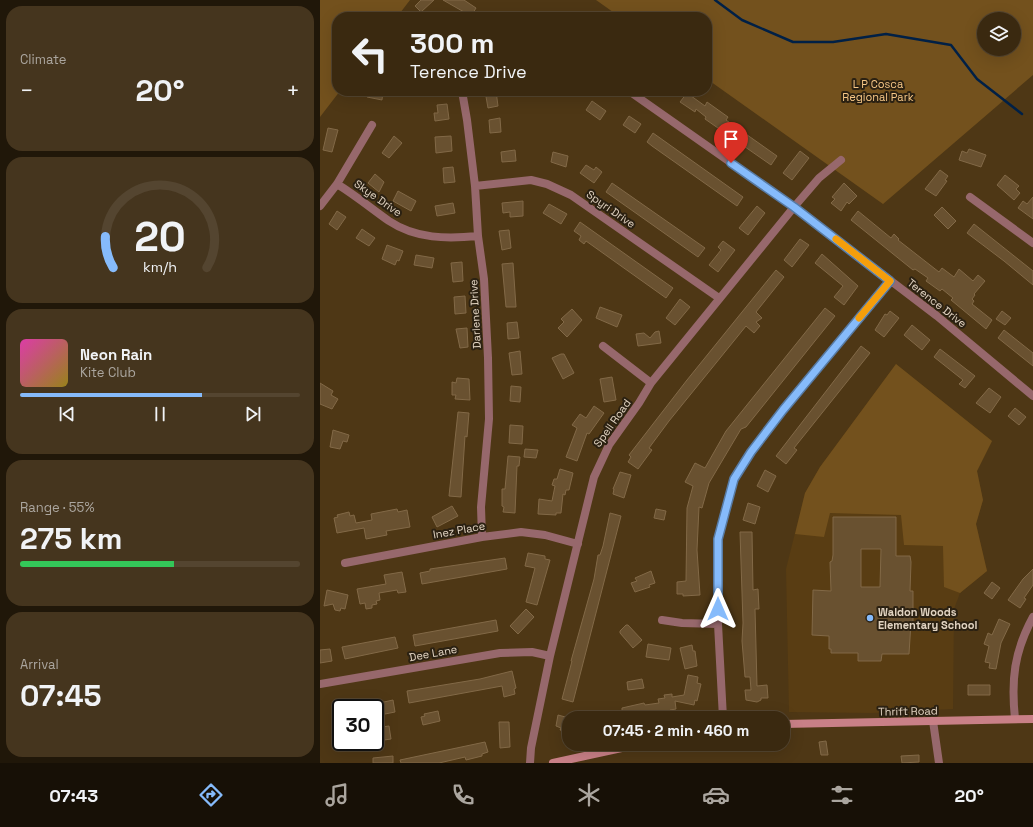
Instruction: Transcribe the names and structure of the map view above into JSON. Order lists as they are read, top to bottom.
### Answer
{
  "streets": {
    "street": [
      "Skye Drive",
      "Spyri Drive",
      "Terence Drive",
      "Darlene Drive",
      "Spell Road",
      "Inez Place",
      "Dee Lane",
      "Thrift Road"
    ]
  },
  "crossings": [
    ["Skye Drive", "Darlene Drive"],
    ["Spyri Drive", "Darlene Drive"],
    ["Spyri Drive", "Spell Road"],
    ["Terence Drive", "Spell Road"],
    ["Darlene Drive", "Inez Place"],
    ["Spell Road", "Inez Place"],
    ["Spell Road", "Dee Lane"]
  ],
  "parks": ["L P Cosca Regional Park"],
  "places": ["Waldon Woods Elementary School"],
  "page": {
    "tile": [
      "Climate",
      ["Range · 55%", "275 km"],
      ["Arrival", "07:45"]
    ],
    "turn": ["300 m", "Terence Drive"],
    "heat": ["−", "20°", "+"],
    "song": ["Neon Rain", "Kite Club"],
    "limit": "30",
    "trip": "07:45 · 2 min · 460 m",
    "tabs": ["07:43", "20°"],
    "gauge": ["20", "km/h"]
  }
}
